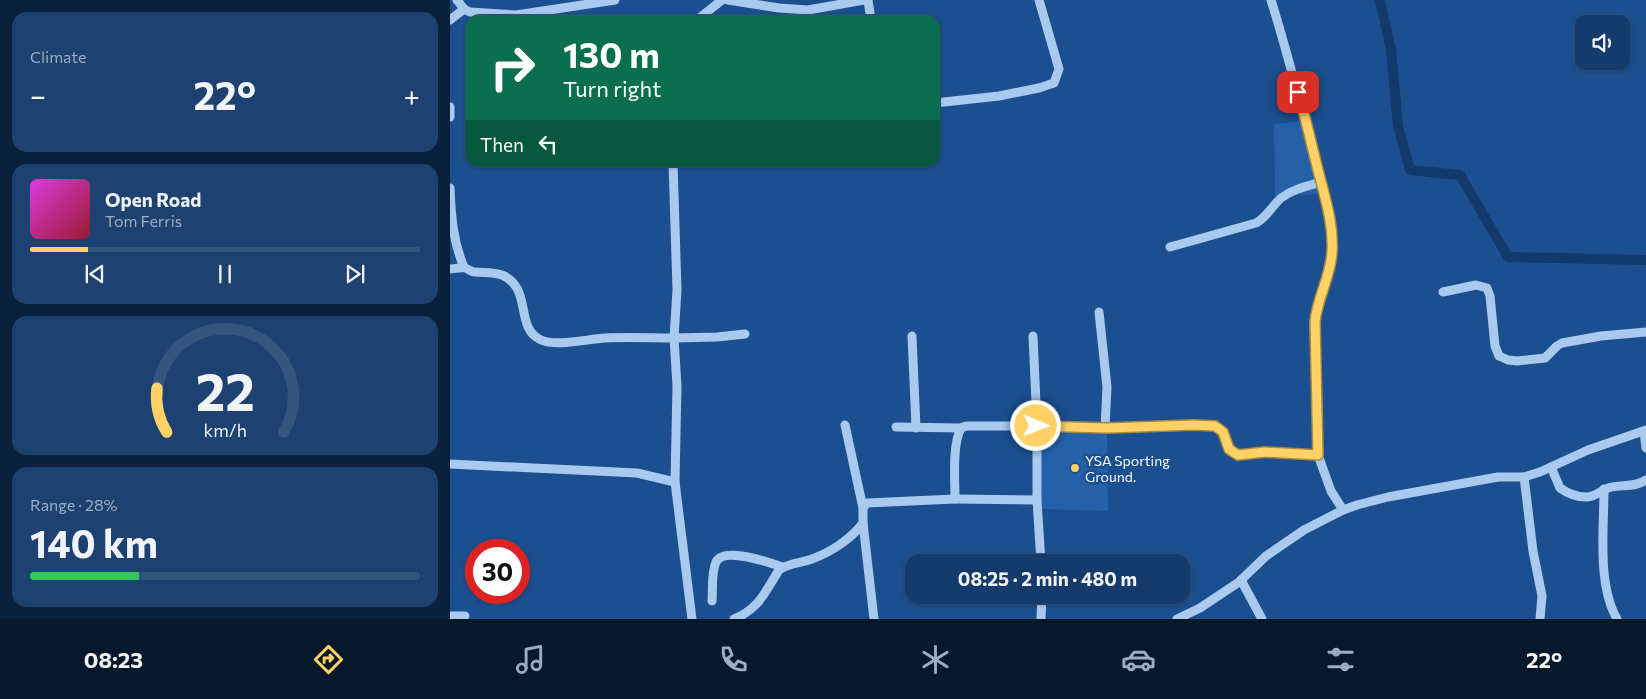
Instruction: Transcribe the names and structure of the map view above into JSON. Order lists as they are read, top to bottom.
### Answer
{
  "places": ["YSA Sporting Ground."],
  "page": {
    "tile": [
      "Climate",
      ["Range · 28%", "140 km"]
    ],
    "turn": ["130 m", "Turn right"],
    "heat": ["−", "22°", "+"],
    "then": "Then",
    "song": ["Open Road", "Tom Ferris"],
    "limit": "30",
    "trip": "08:25 · 2 min · 480 m",
    "tabs": ["08:23", "22°"],
    "gauge": ["22", "km/h"]
  }
}
